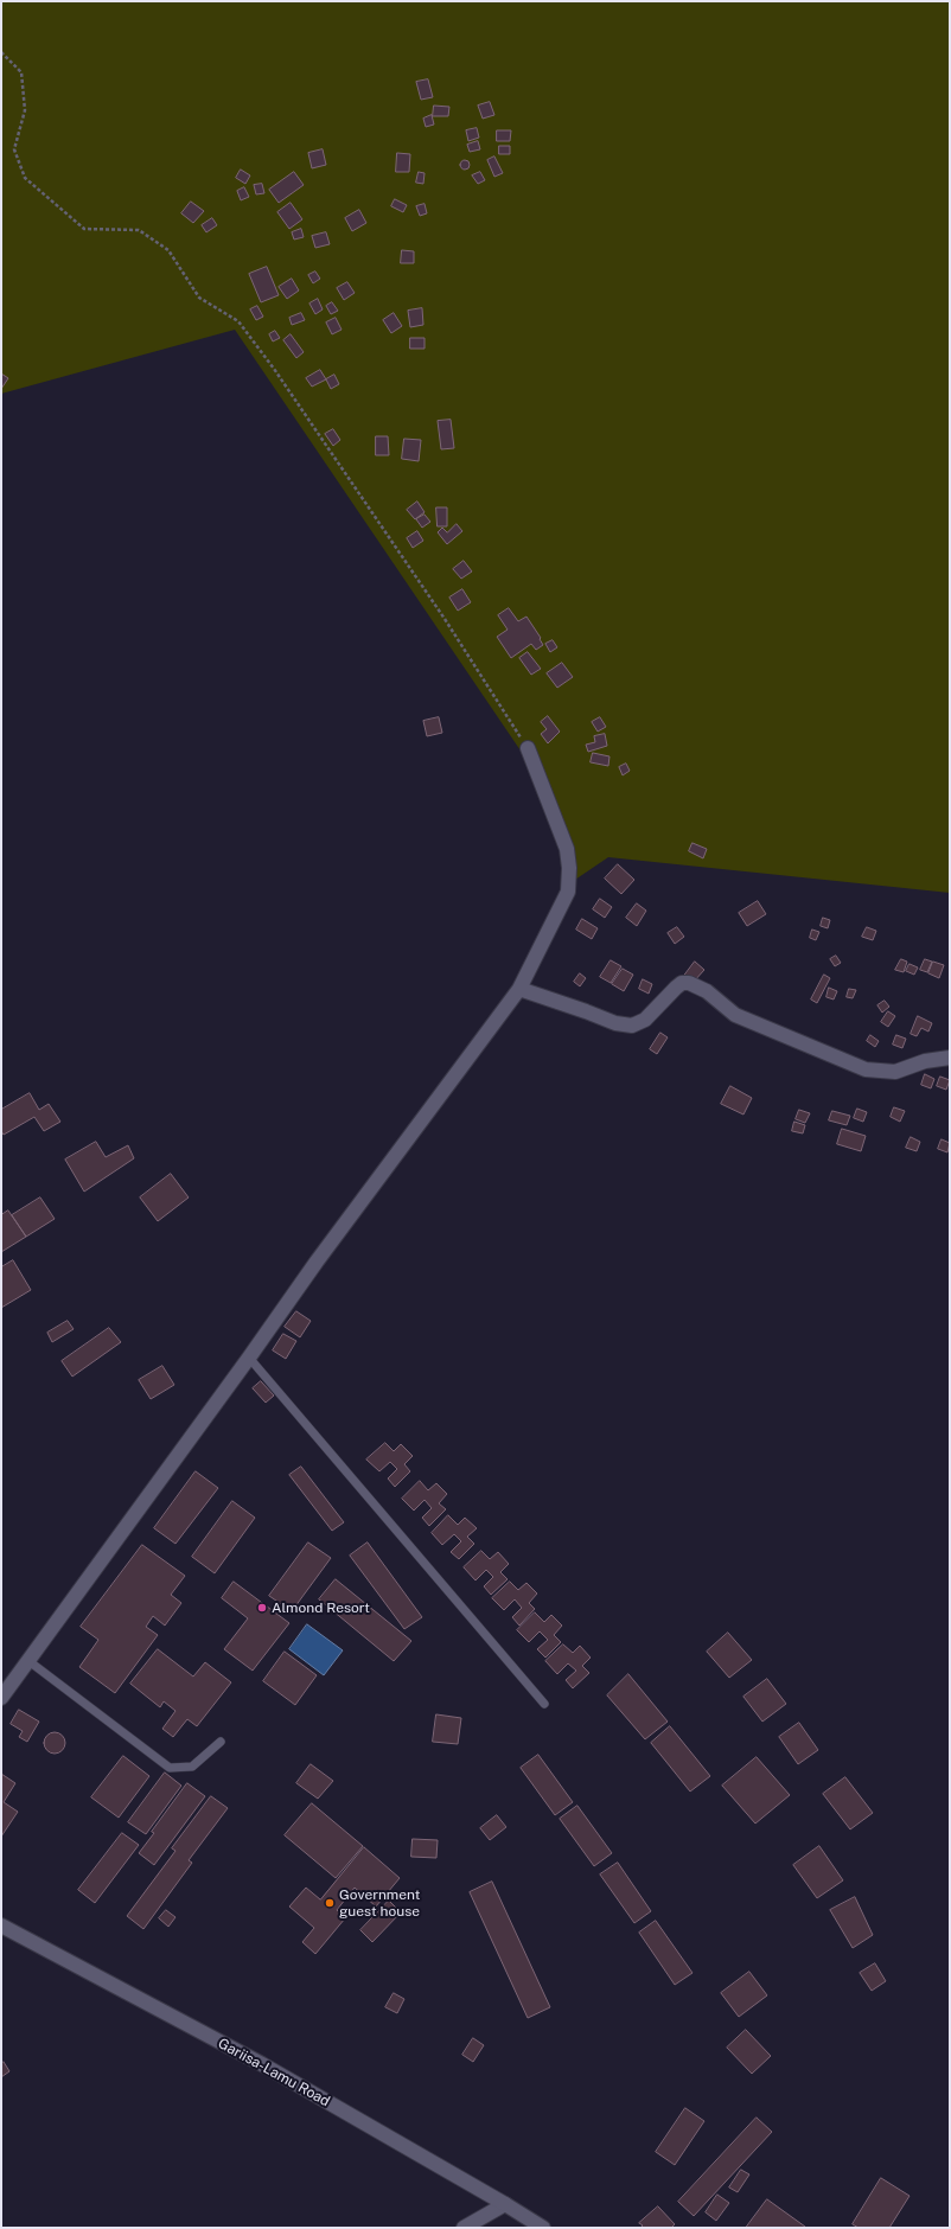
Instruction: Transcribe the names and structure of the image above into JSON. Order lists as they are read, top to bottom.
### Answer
{
  "streets": {
    "street": ["Gariisa-Lamu Road"]
  },
  "places": ["Almond Resort", "Government guest house"]
}
